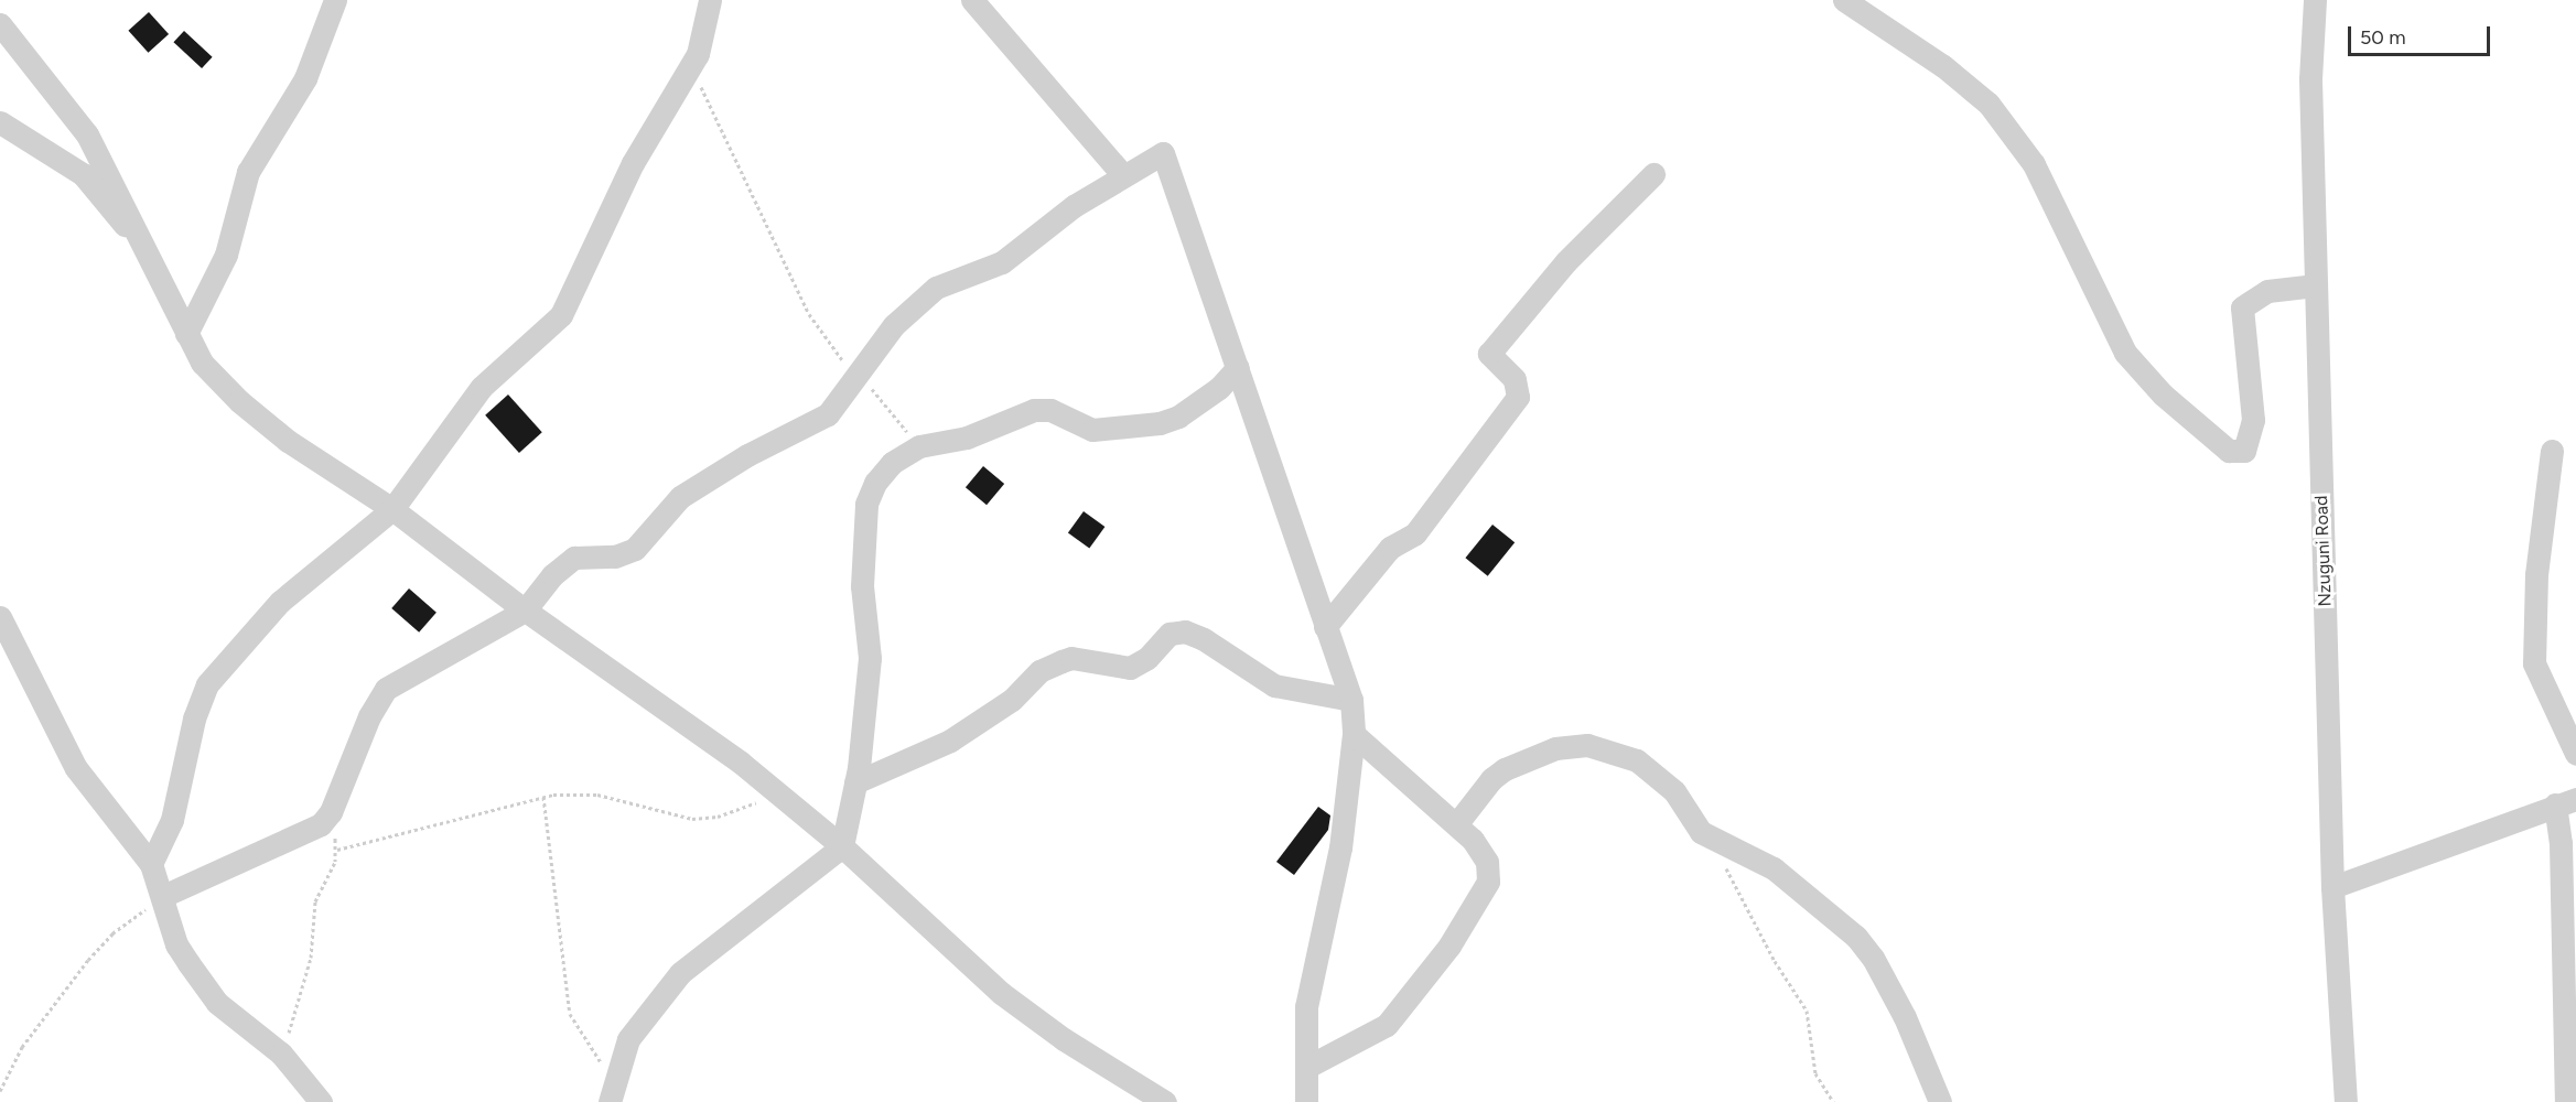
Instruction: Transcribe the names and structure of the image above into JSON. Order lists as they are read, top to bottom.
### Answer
{
  "streets": {
    "street": ["Nzuguni Road"]
  },
  "scale_bar": "50 m"
}
